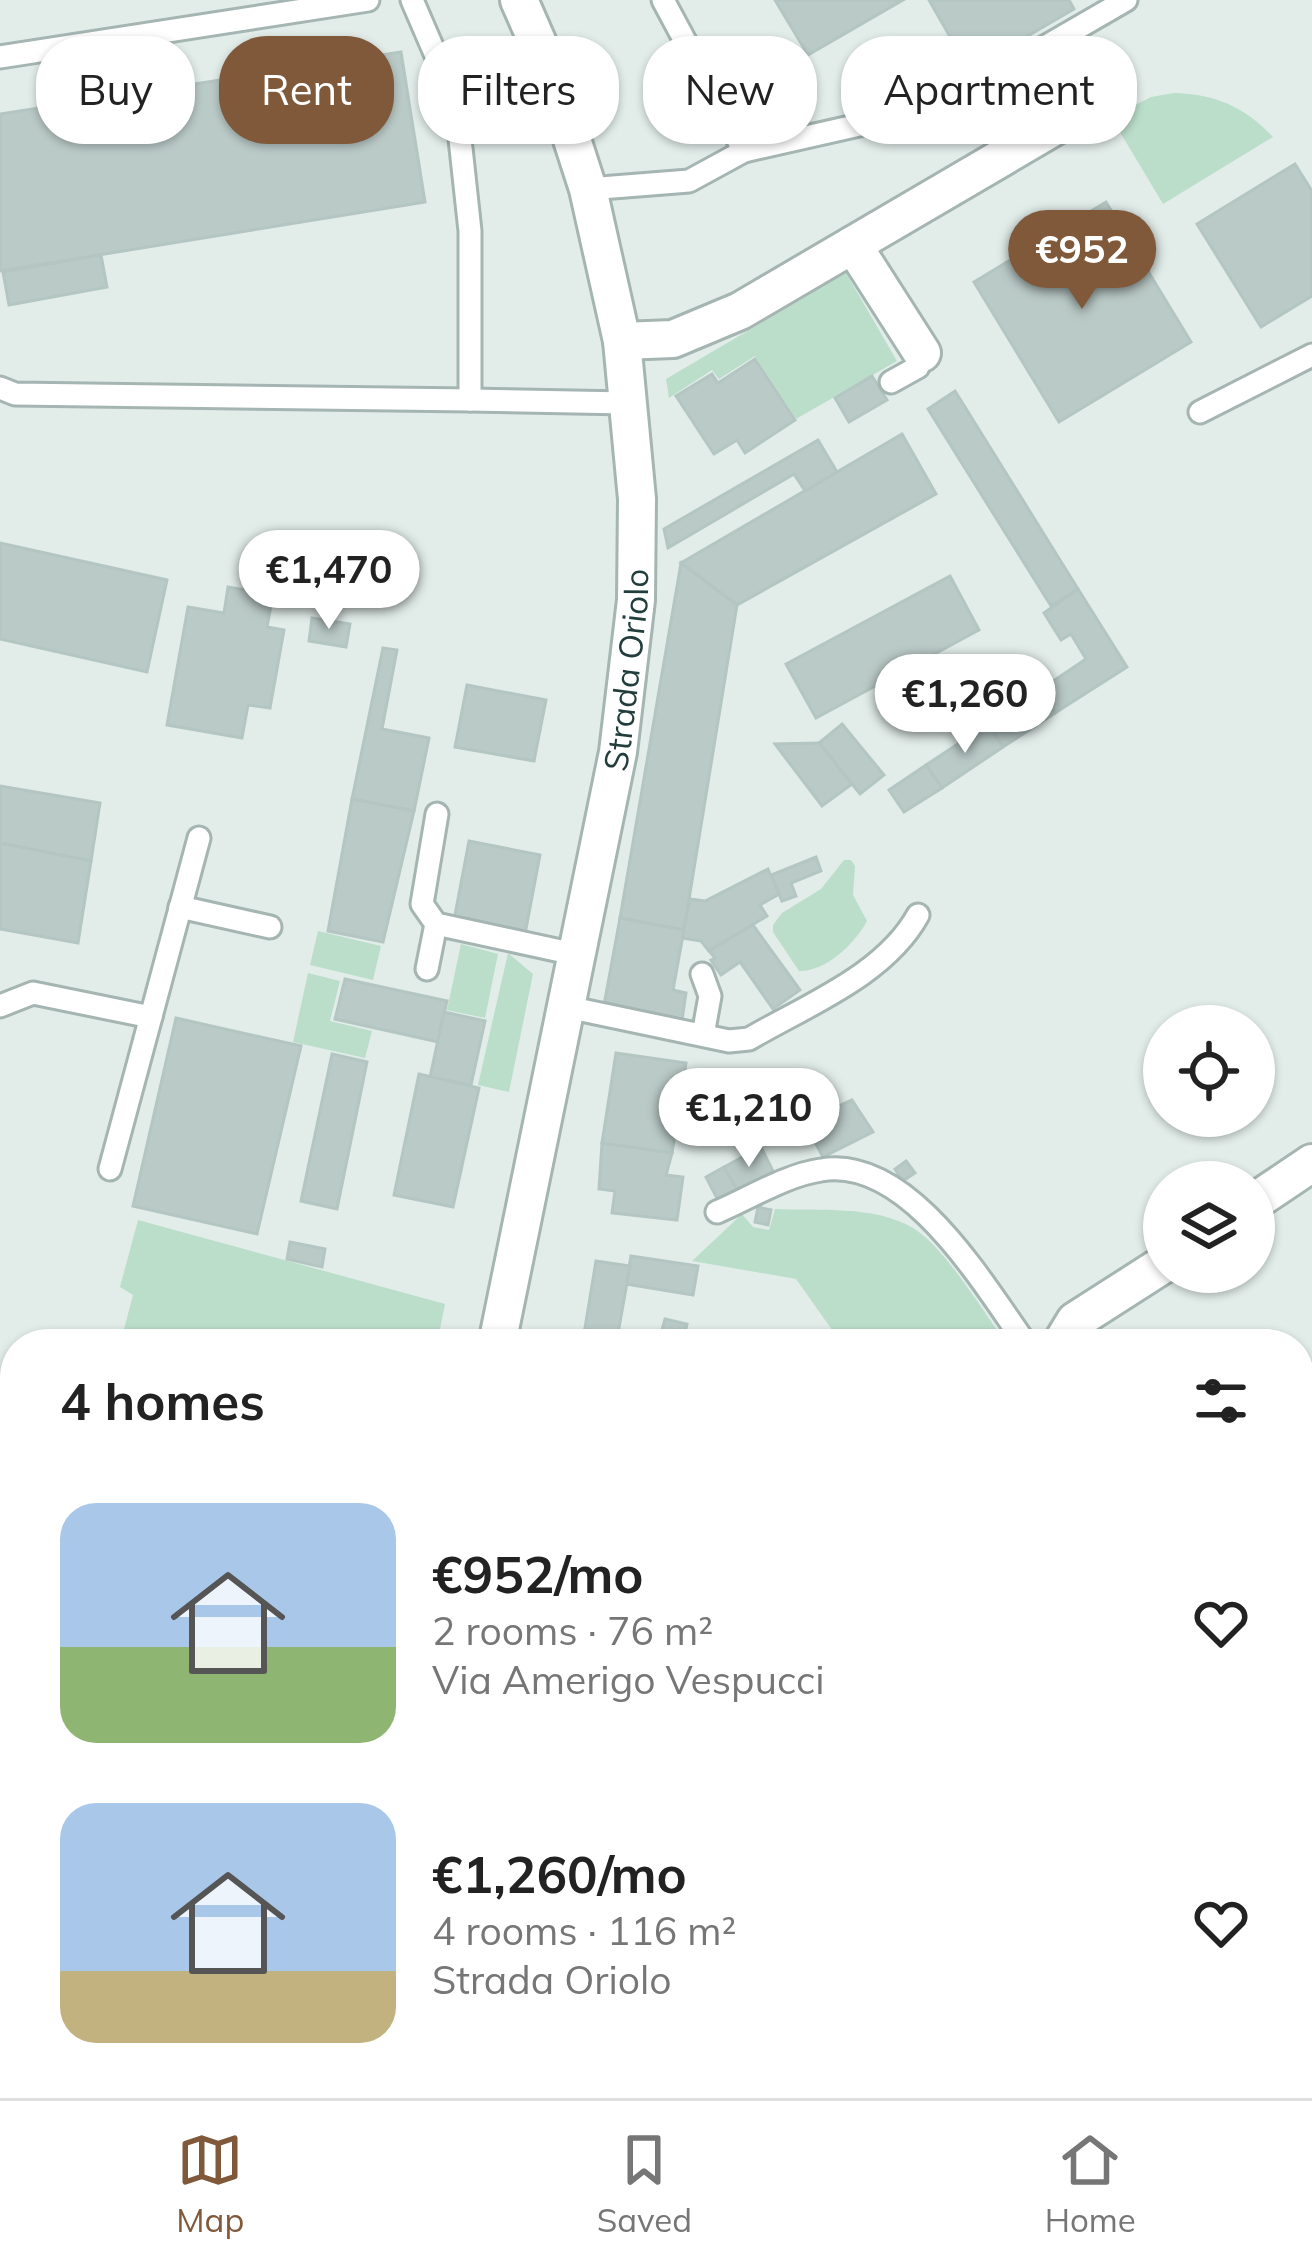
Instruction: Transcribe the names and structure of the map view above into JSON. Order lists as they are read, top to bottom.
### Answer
{
  "streets": {
    "street": ["Strada Oriolo"]
  },
  "page": {
    "chip": [
      "Buy",
      "Rent",
      "Filters",
      "New",
      "Apartment"
    ],
    "price": [
      "€952",
      "€1,470",
      "€1,260",
      "€1,210"
    ],
    "heading": "4 homes",
    "list": [
      {
        "name": "€952/mo",
        "note": "2 rooms · 76 m² · Via Amerigo Vespucci"
      },
      {
        "name": "€1,260/mo",
        "note": "4 rooms · 116 m² · Strada Oriolo"
      }
    ],
    "tabs": ["Map", "Saved", "Home"]
  }
}
